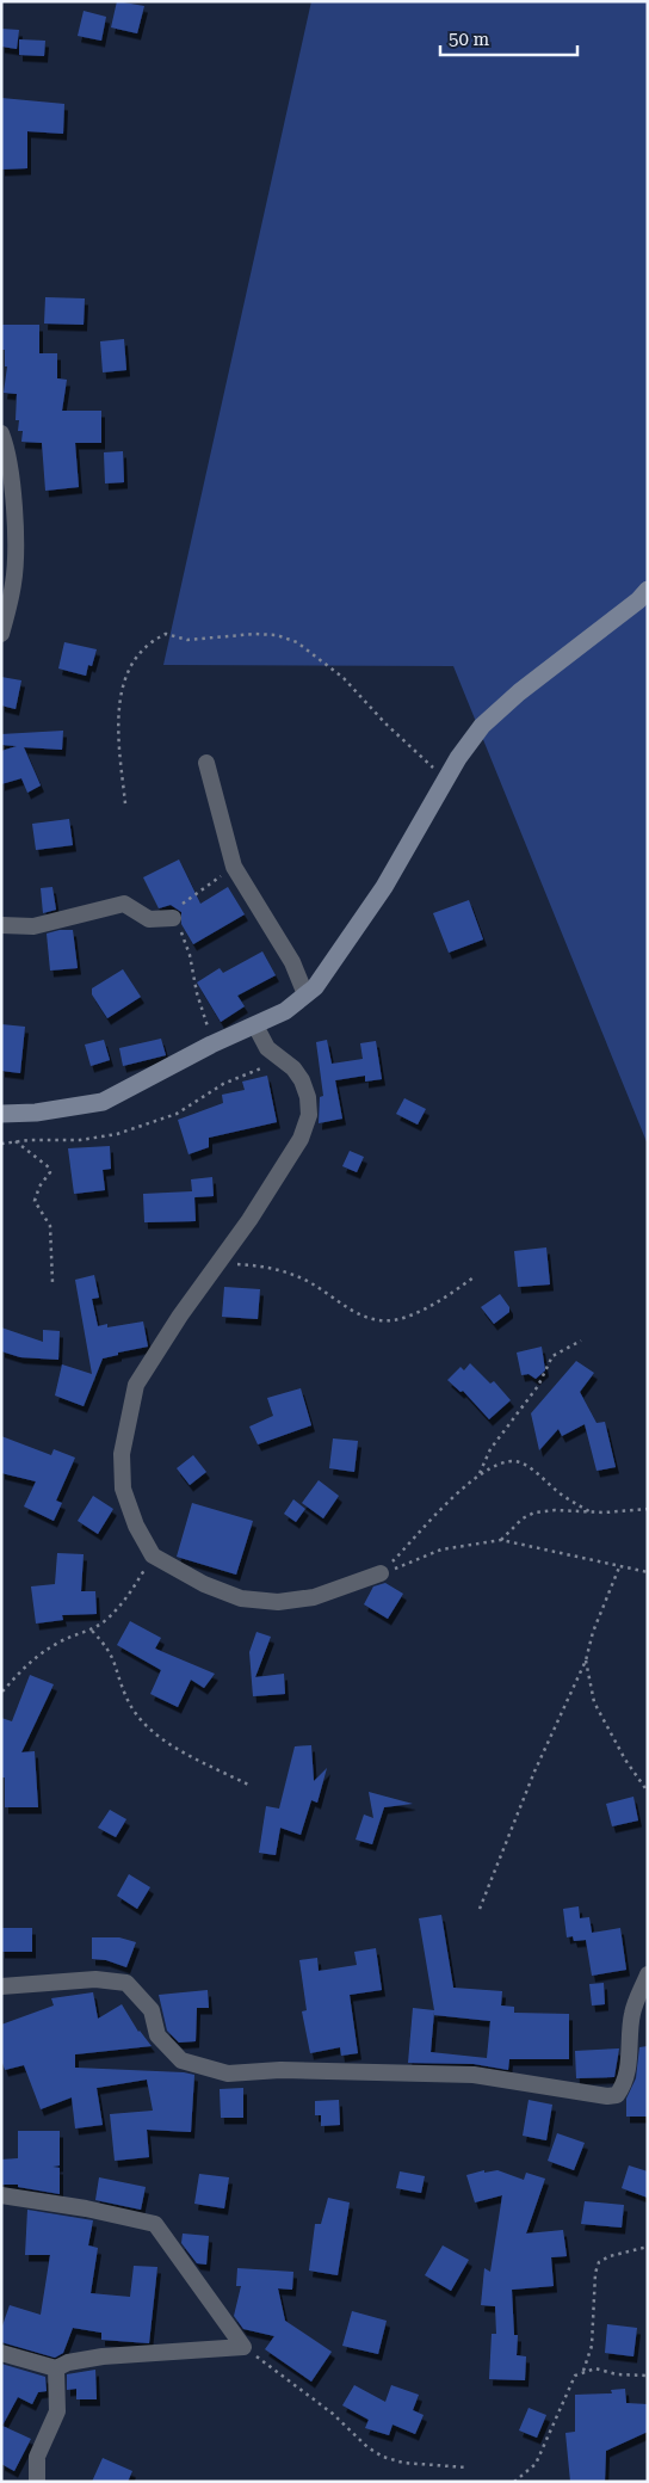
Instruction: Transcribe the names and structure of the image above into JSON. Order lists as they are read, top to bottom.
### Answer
{
  "scale_bar": "50 m"
}
